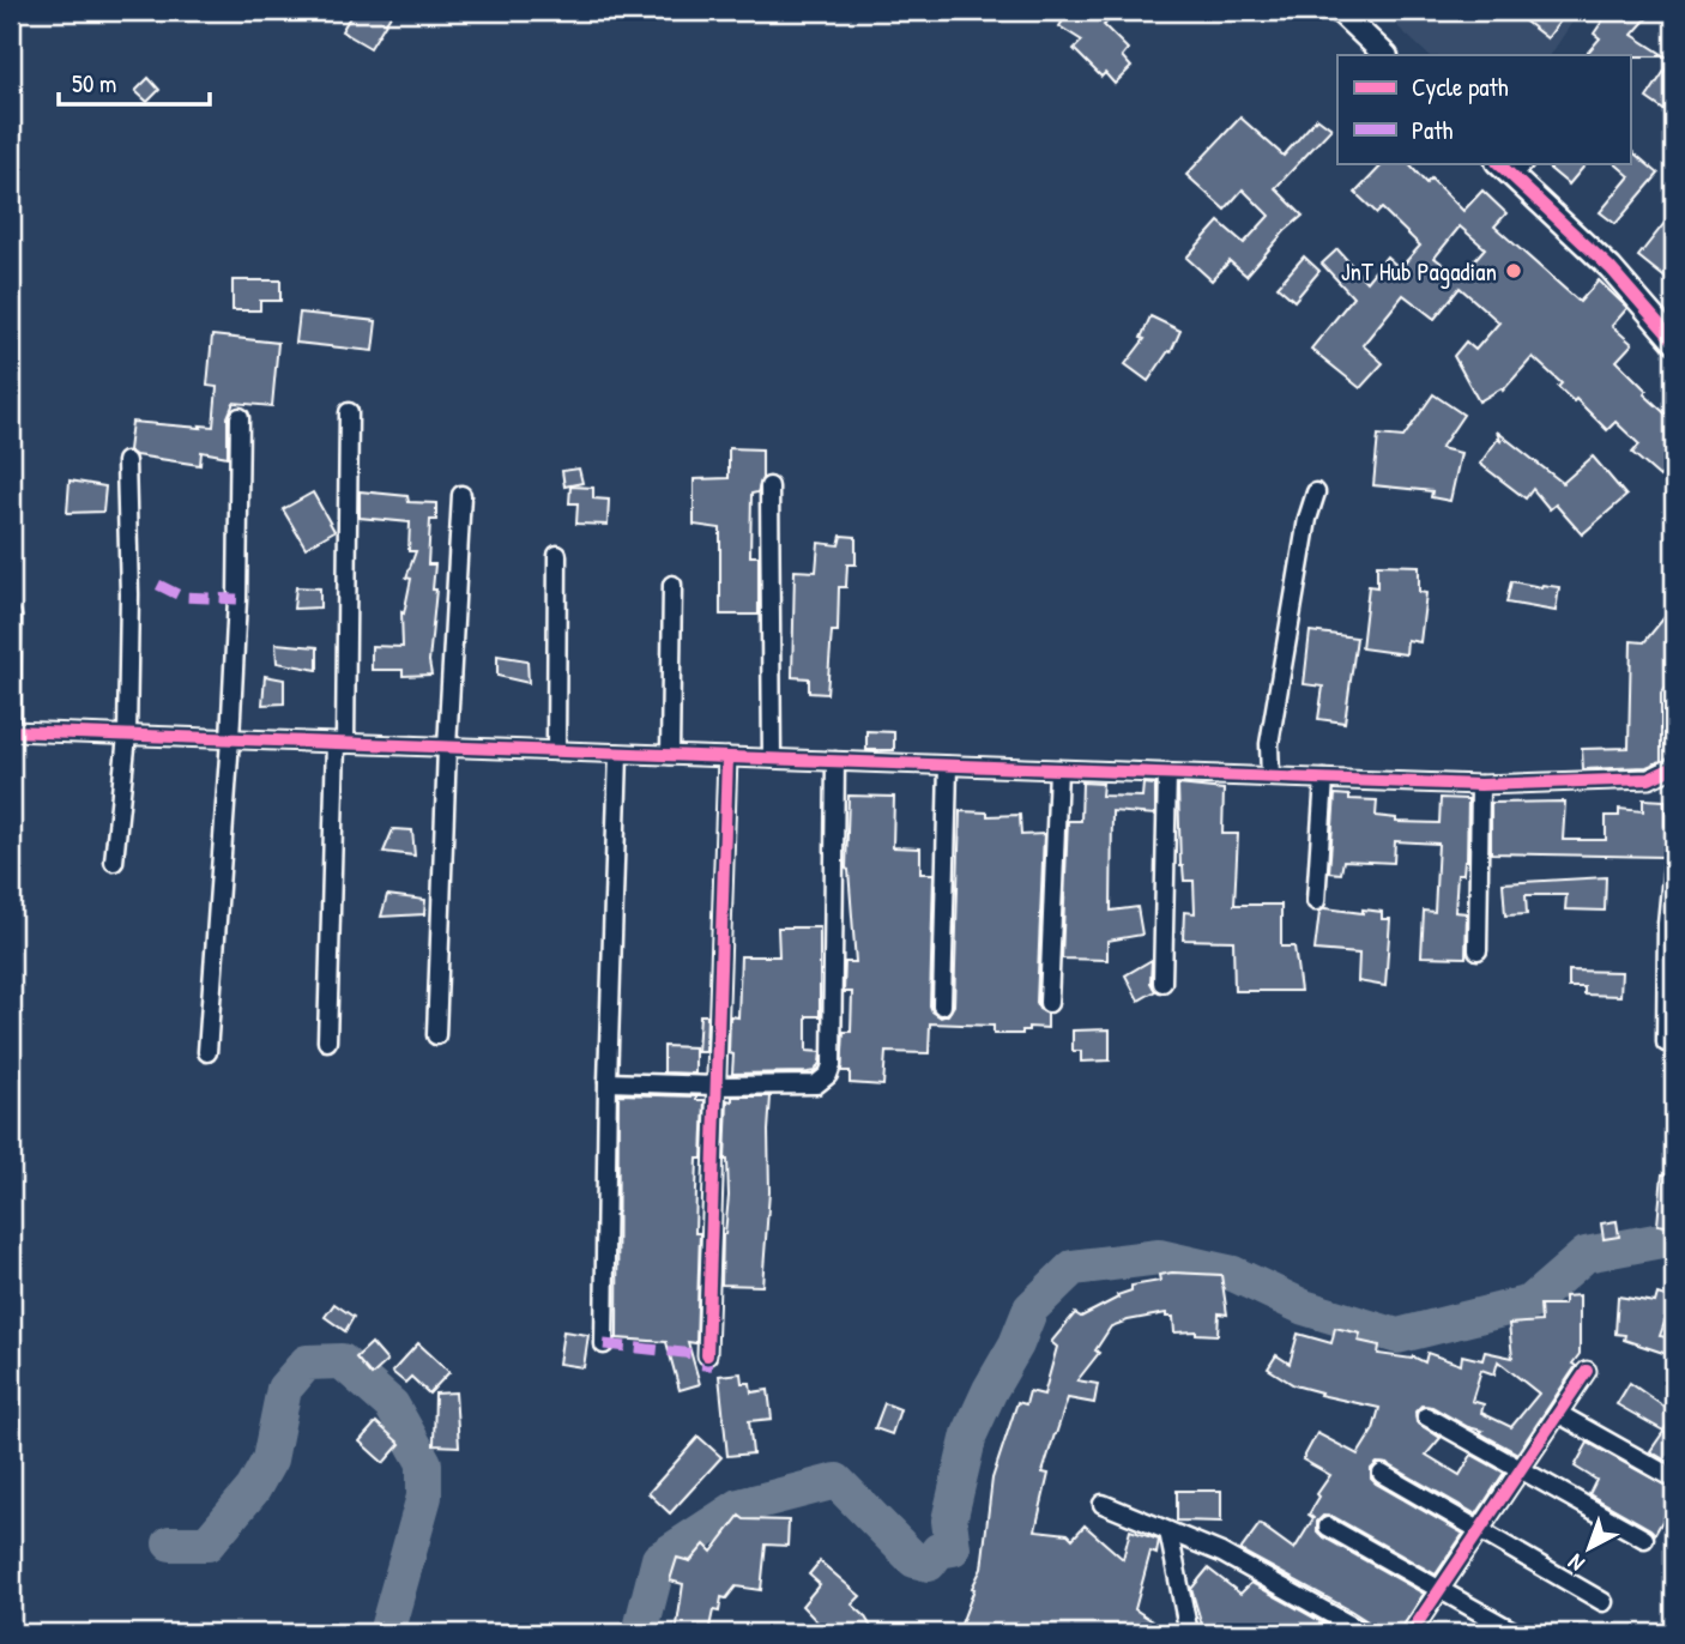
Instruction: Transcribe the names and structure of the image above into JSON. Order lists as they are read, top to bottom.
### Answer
{
  "places": ["JnT Hub Pagadian"],
  "legend": ["Cycle path", "Path"],
  "scale_bar": "50 m",
  "north": "bottom left"
}
